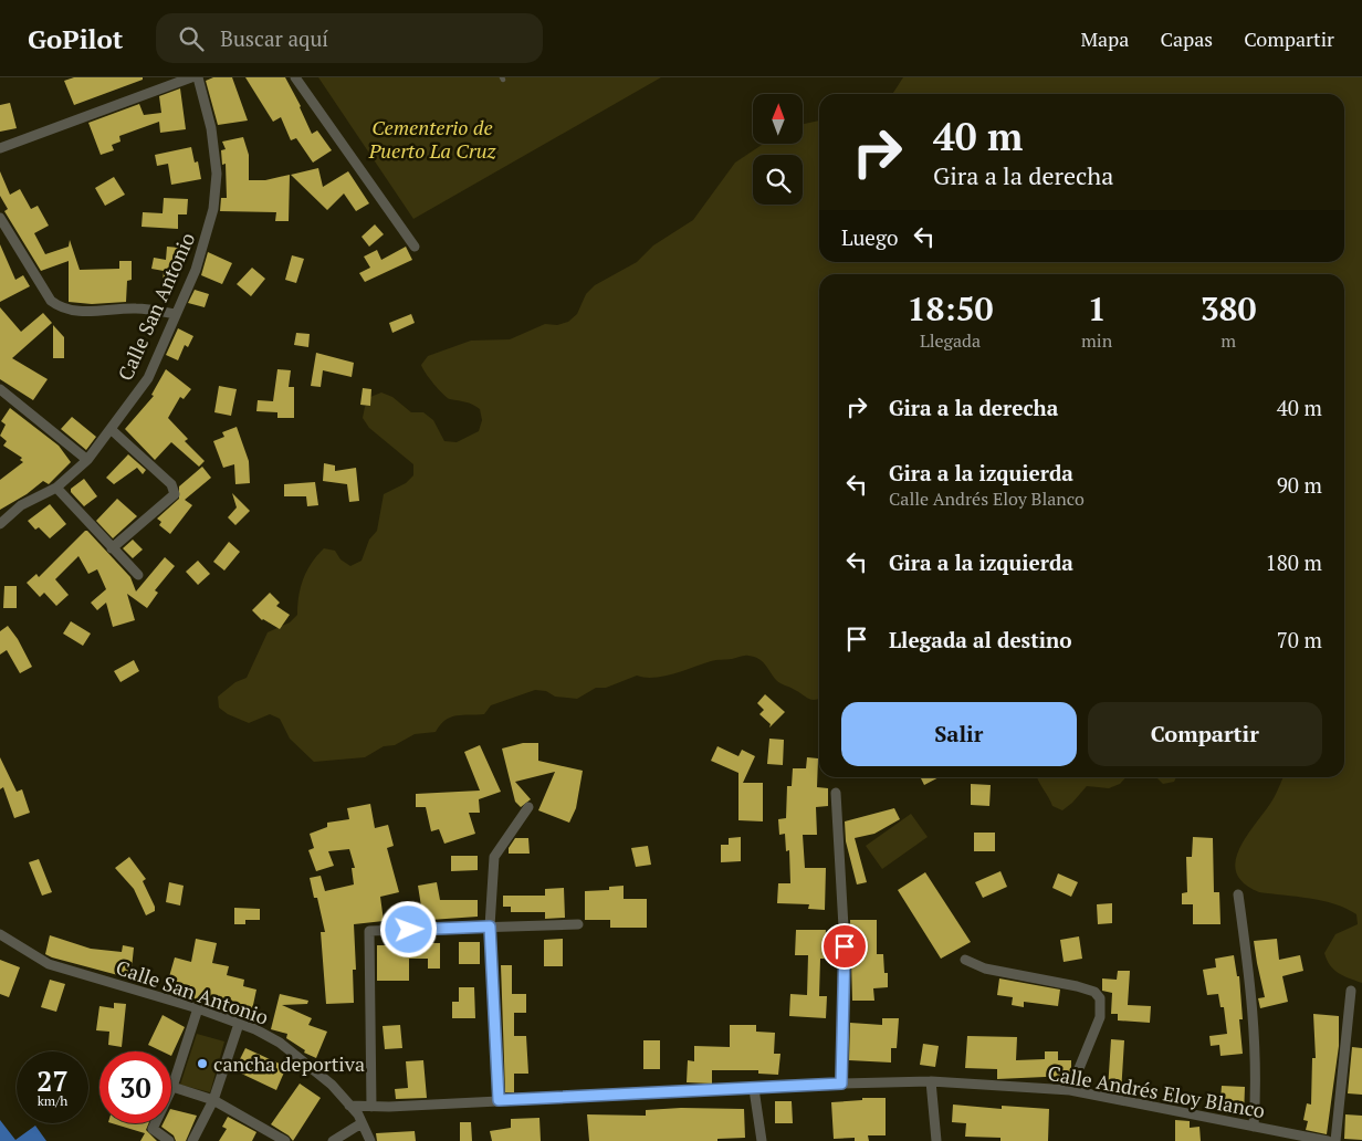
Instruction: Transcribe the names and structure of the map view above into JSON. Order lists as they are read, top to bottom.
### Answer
{
  "streets": {
    "street": ["Calle San Antonio", "Calle Andrés Eloy Blanco"]
  },
  "crossings": [
    ["Calle San Antonio", "Calle Andrés Eloy Blanco"]
  ],
  "parks": ["Cementerio de Puerto La Cruz"],
  "places": ["cancha deportiva"],
  "north": "top",
  "page": {
    "header": "GoPilot",
    "search": "Buscar aquí",
    "nav": ["Mapa", "Capas", "Compartir"],
    "turn": ["40 m", "Gira a la derecha"],
    "then": "Luego",
    "eta": [
      "18:50",
      "Llegada",
      "1",
      "min",
      "380",
      "m"
    ],
    "list": [
      {
        "name": "Gira a la derecha",
        "value": "40 m"
      },
      {
        "name": "Gira a la izquierda",
        "note": "Calle Andrés Eloy Blanco",
        "value": "90 m"
      },
      {
        "name": "Gira a la izquierda",
        "value": "180 m"
      },
      {
        "name": "Llegada al destino",
        "value": "70 m"
      }
    ],
    "buttons": ["Salir", "Compartir"],
    "speed": "27 km/h",
    "limit": "30"
  }
}
